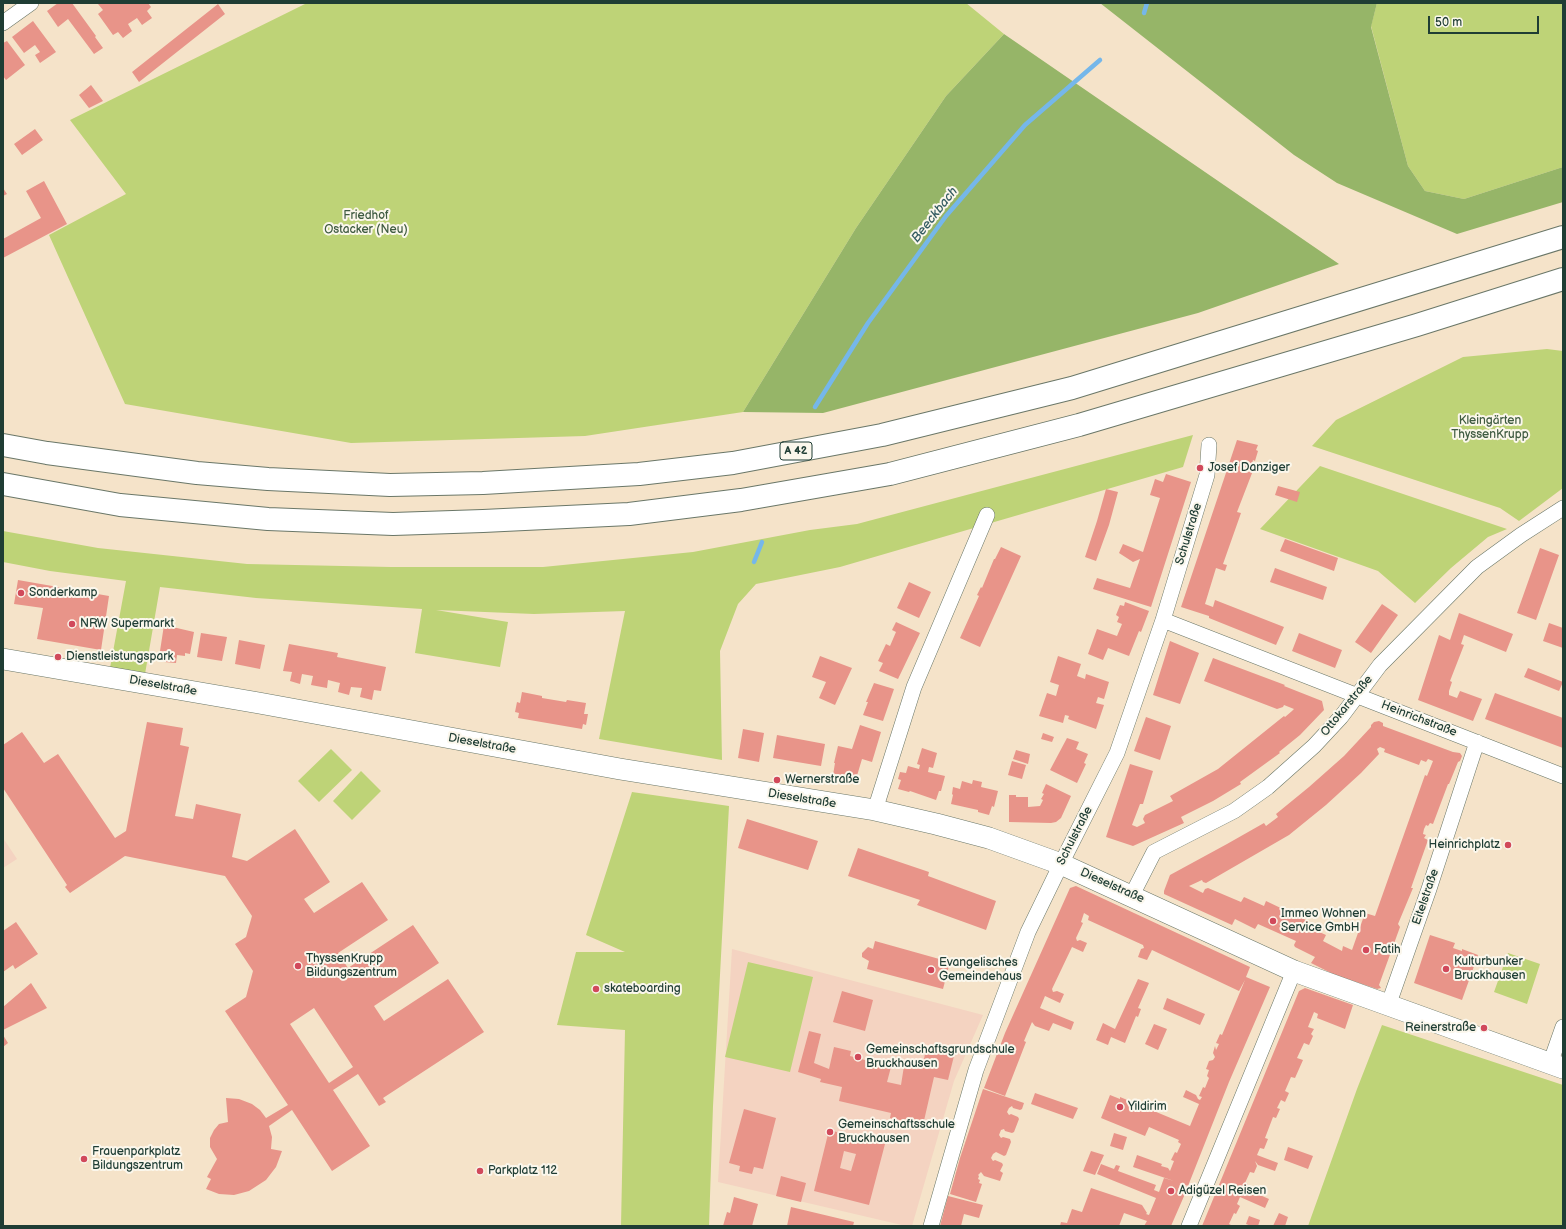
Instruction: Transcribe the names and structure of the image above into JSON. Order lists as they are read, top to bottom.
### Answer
{
  "streets": {
    "highway": ["A 42"],
    "street": [
      "Schulstraße",
      "Dieselstraße",
      "Ottokarstraße",
      "Heinrichstraße",
      "Eitelstraße"
    ]
  },
  "crossings": [
    ["Schulstraße", "Dieselstraße"],
    ["Schulstraße", "Heinrichstraße"],
    ["Dieselstraße", "Ottokarstraße"],
    ["Dieselstraße", "Eitelstraße"],
    ["Ottokarstraße", "Heinrichstraße"],
    ["Heinrichstraße", "Eitelstraße"]
  ],
  "water": ["Beeckbach"],
  "parks": ["Friedhof Ostacker (Neu)", "Kleingärten ThyssenKrupp"],
  "places": [
    "Josef Danziger",
    "Sonderkamp",
    "NRW Supermarkt",
    "Dienstleistungspark",
    "Wernerstraße",
    "Heinrichplatz",
    "Immeo Wohnen Service GmbH",
    "Fatih",
    "ThyssenKrupp Bildungszentrum",
    "Kulturbunker Bruckhausen",
    "Evangelisches Gemeindehaus",
    "skateboarding",
    "Reinerstraße",
    "Gemeinschaftsgrundschule Bruckhausen",
    "Yildirim",
    "Gemeinschaftsschule Bruckhausen",
    "Frauenparkplatz Bildungszentrum",
    "Parkplatz 112",
    "Adigüzel Reisen"
  ],
  "scale_bar": "50 m"
}
